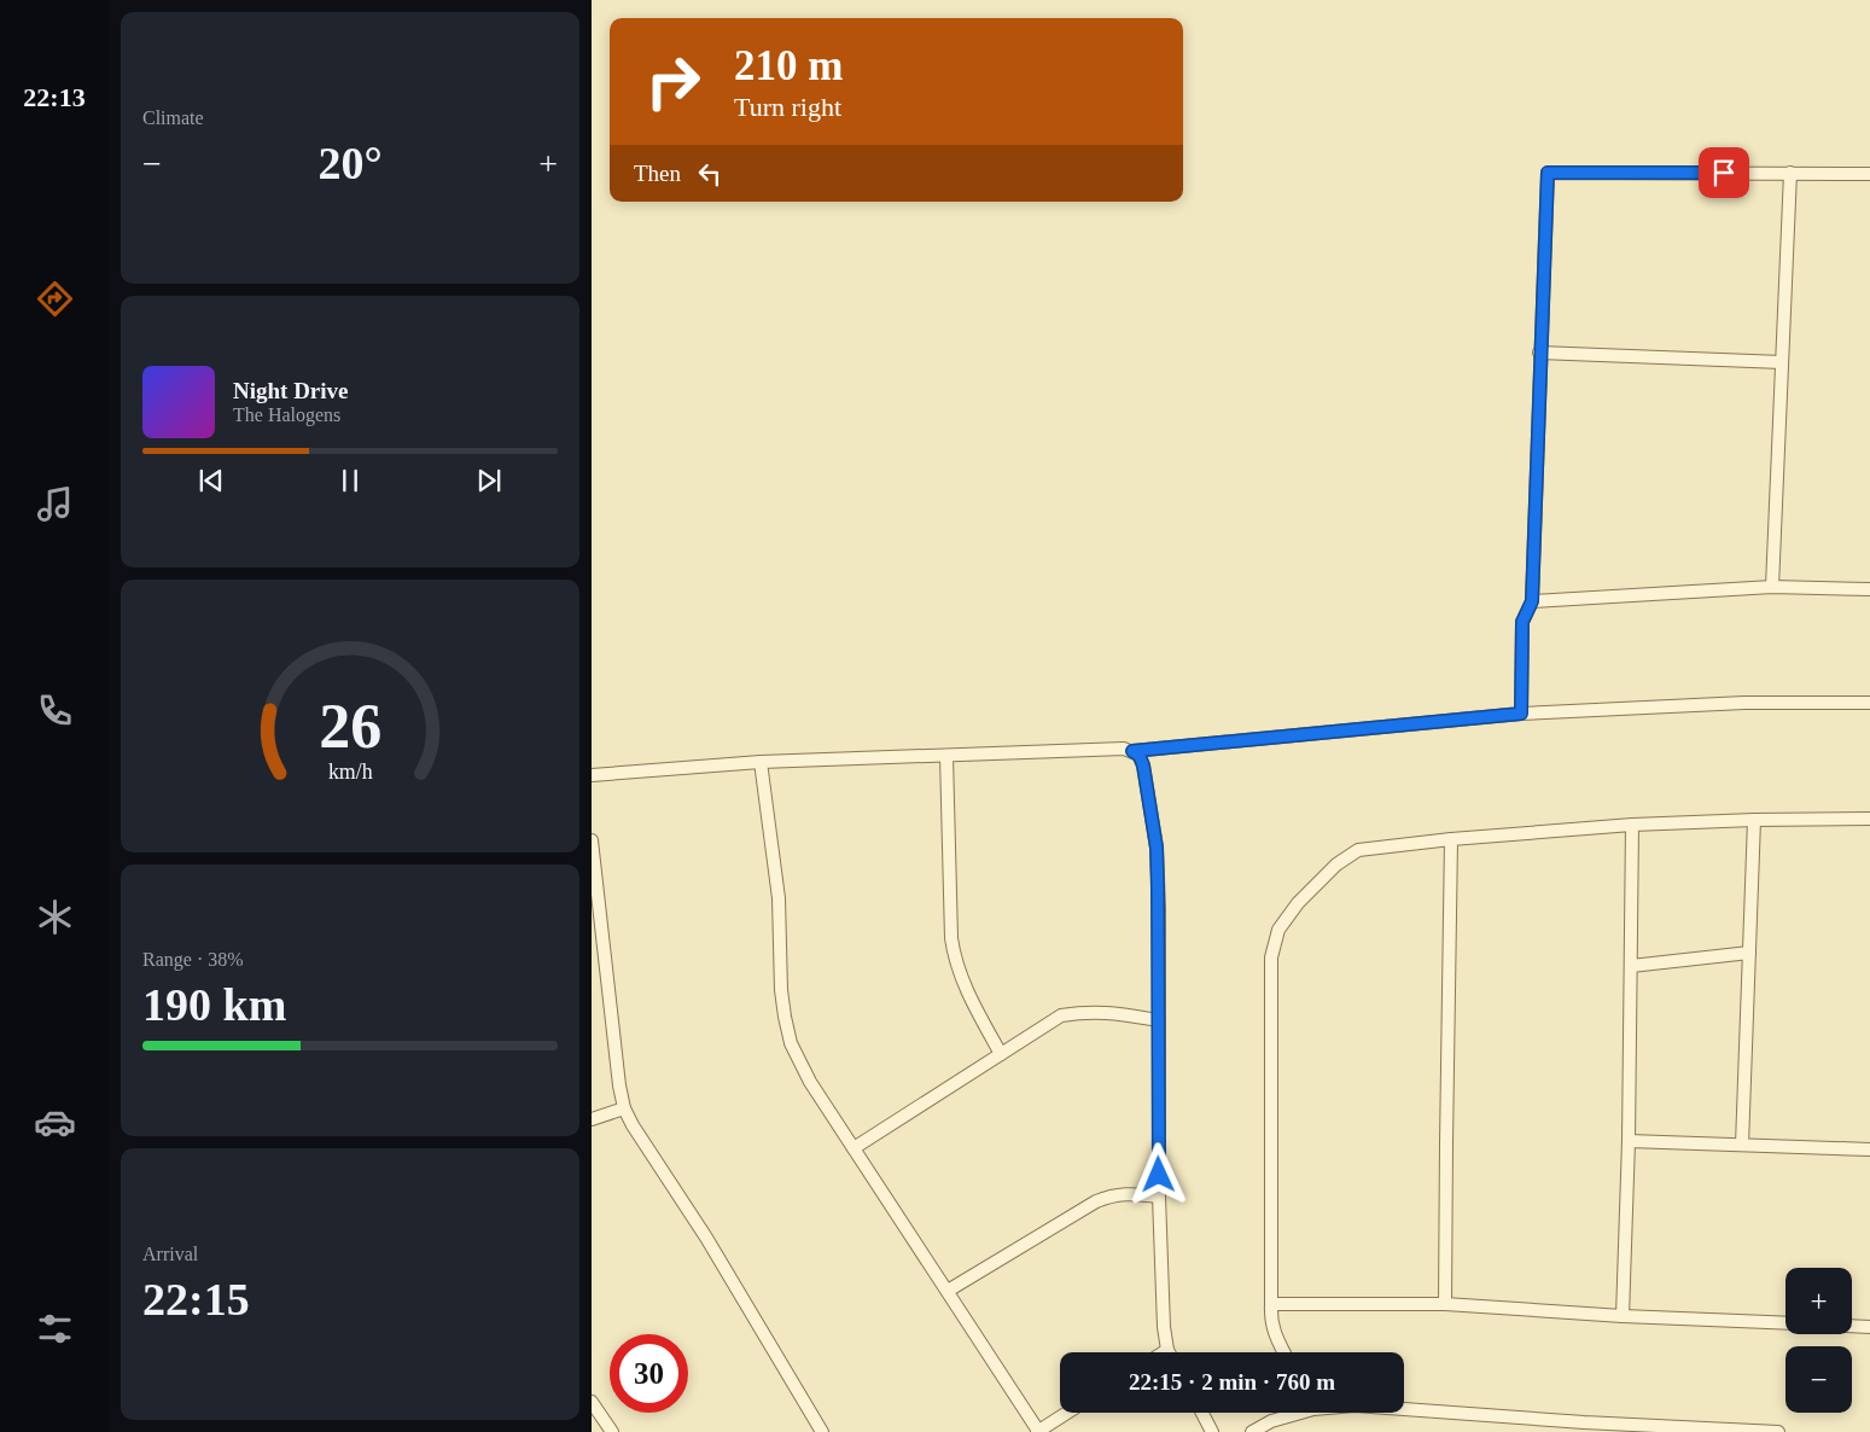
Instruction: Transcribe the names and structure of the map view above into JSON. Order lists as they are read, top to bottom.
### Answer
{
  "page": {
    "tabs": "22:13",
    "tile": [
      "Climate",
      ["Range · 38%", "190 km"],
      ["Arrival", "22:15"]
    ],
    "turn": ["210 m", "Turn right"],
    "heat": ["−", "20°", "+"],
    "then": "Then",
    "song": ["Night Drive", "The Halogens"],
    "map_buttons": ["+", "−"],
    "limit": "30",
    "trip": "22:15 · 2 min · 760 m",
    "gauge": ["26", "km/h"]
  }
}
